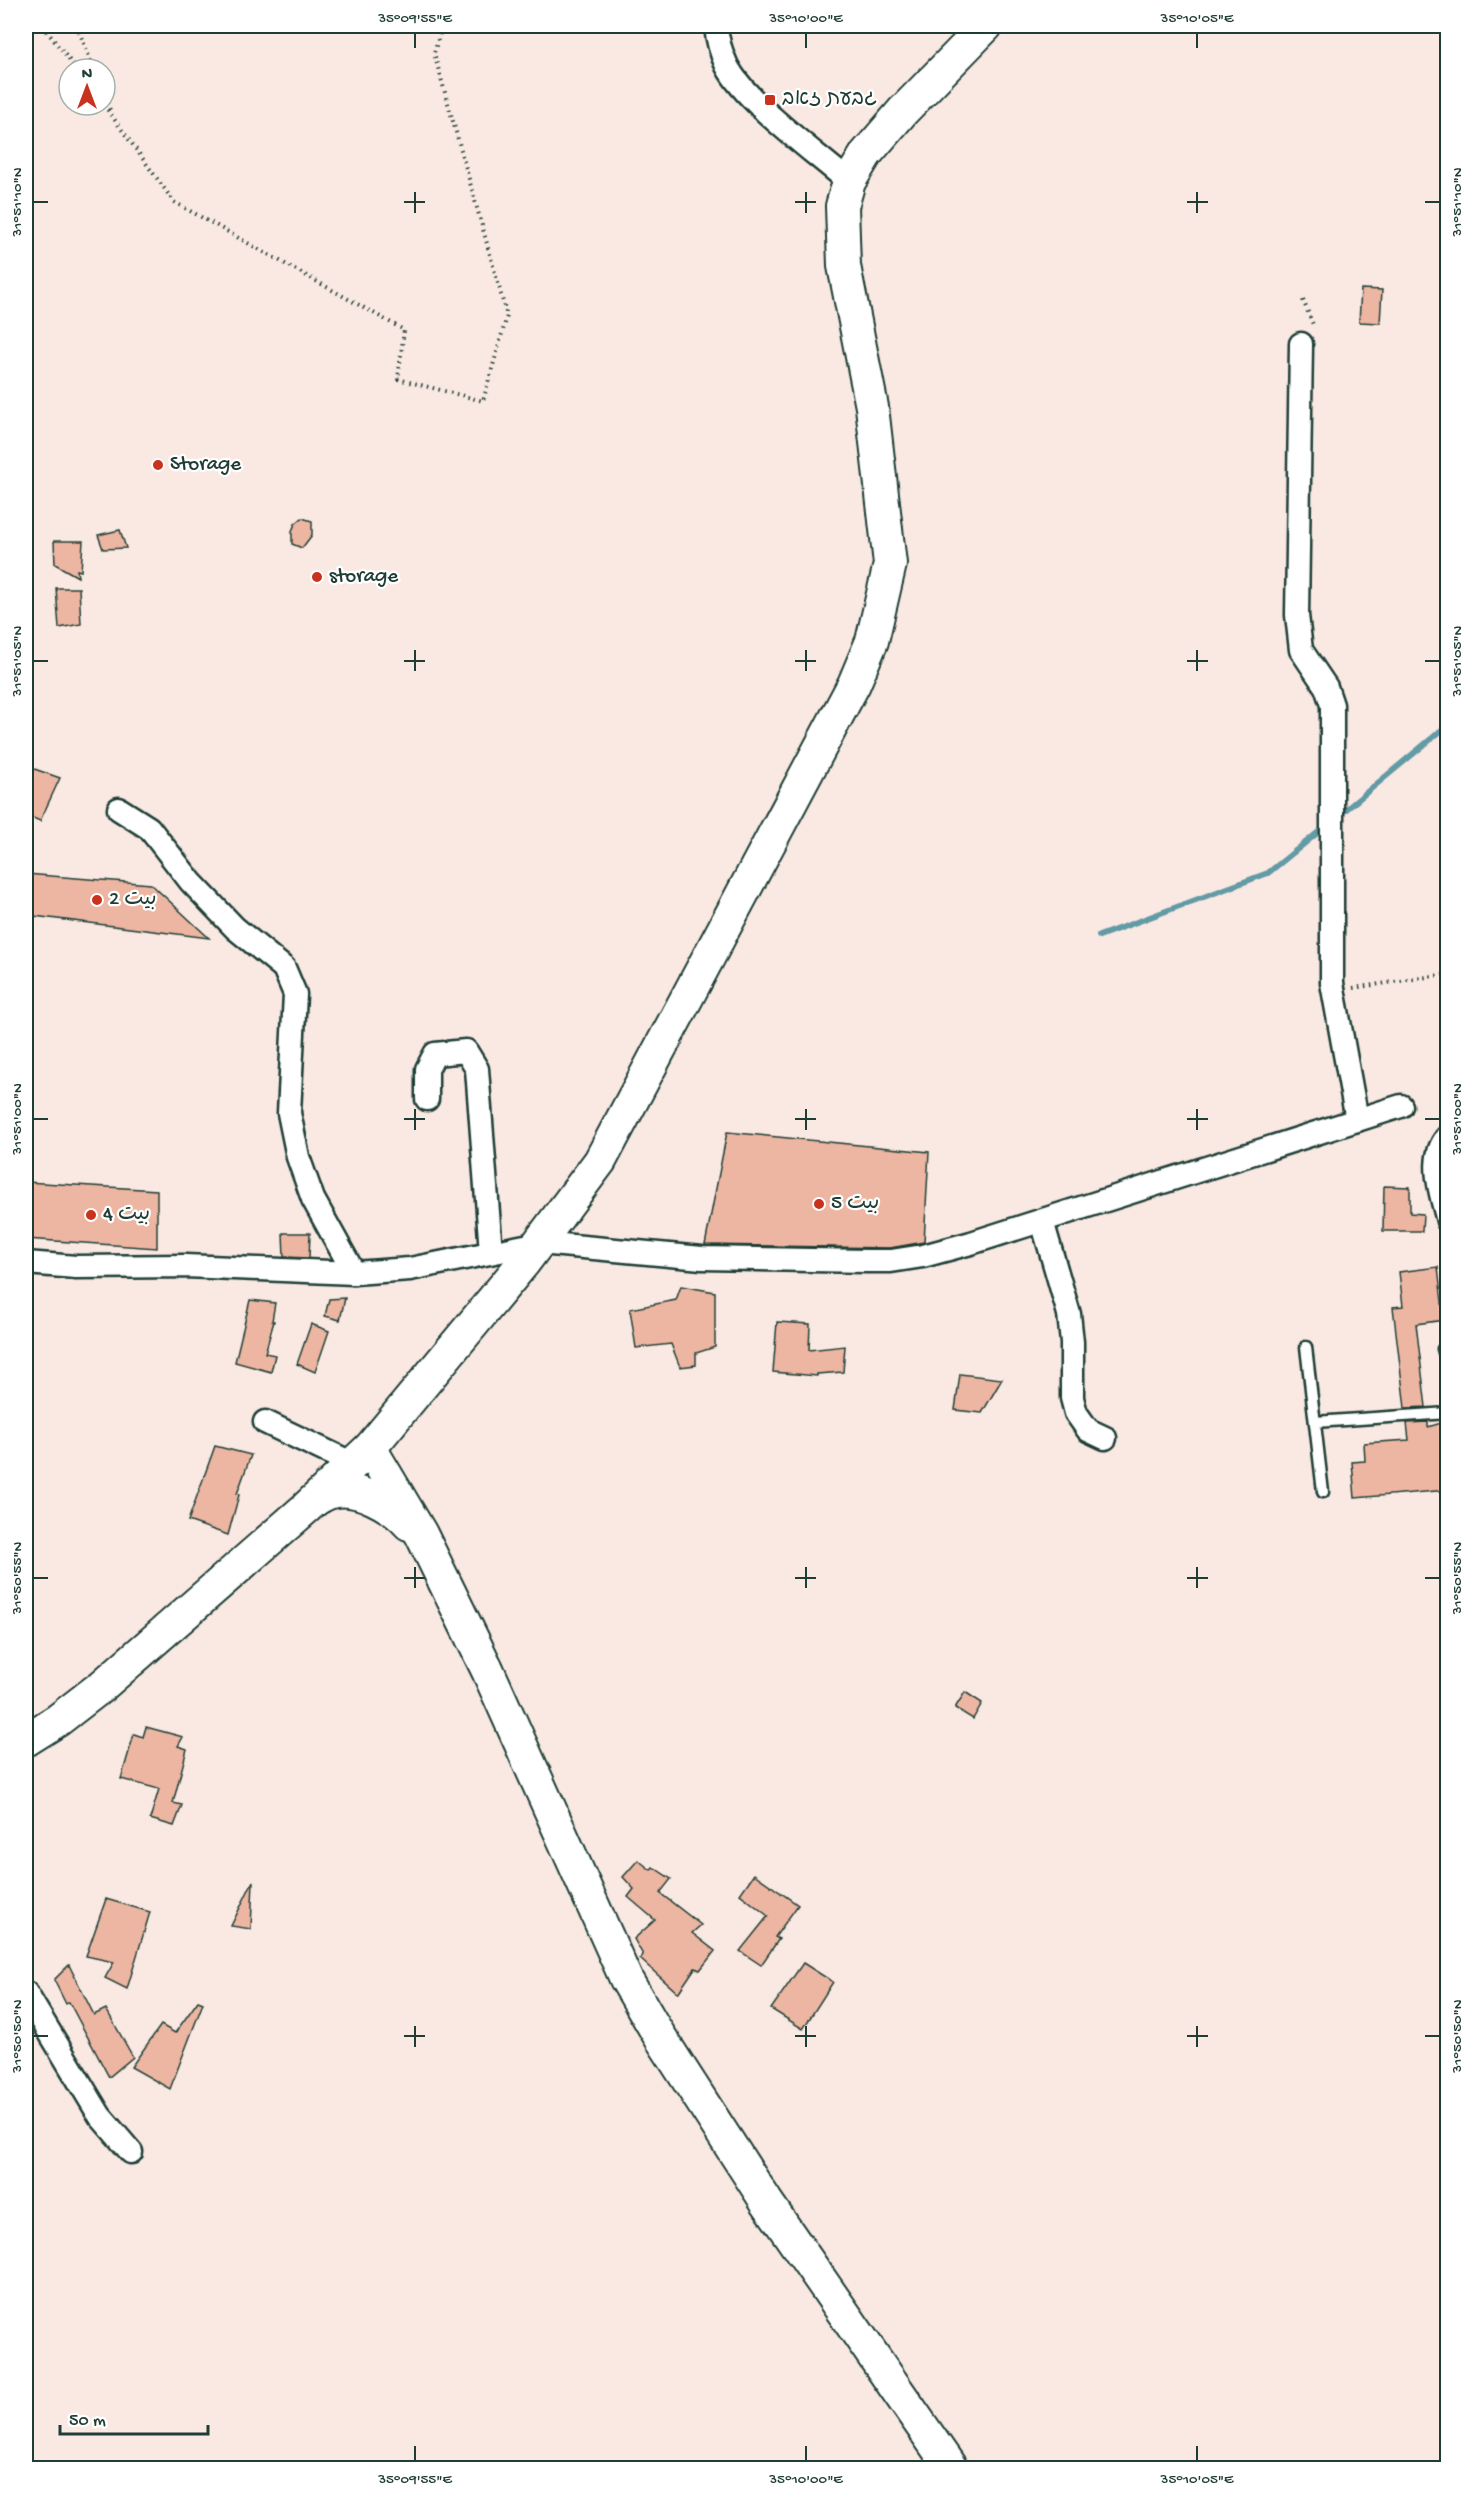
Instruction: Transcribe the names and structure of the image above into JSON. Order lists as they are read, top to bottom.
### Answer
{
  "places": {
    "transit": ["גבעת זאב"],
    "other": [
      "Storage",
      "storage",
      "بيت 2",
      "بيت 5",
      "بيت 4"
    ]
  },
  "scale_bar": "50 m",
  "north": "top",
  "coordinates": [
    "35°09'55\"E",
    "35°10'00\"E",
    "35°10'05\"E",
    "31°51'10\"N",
    "31°51'05\"N",
    "31°51'00\"N",
    "31°50'55\"N",
    "31°50'50\"N"
  ]
}
